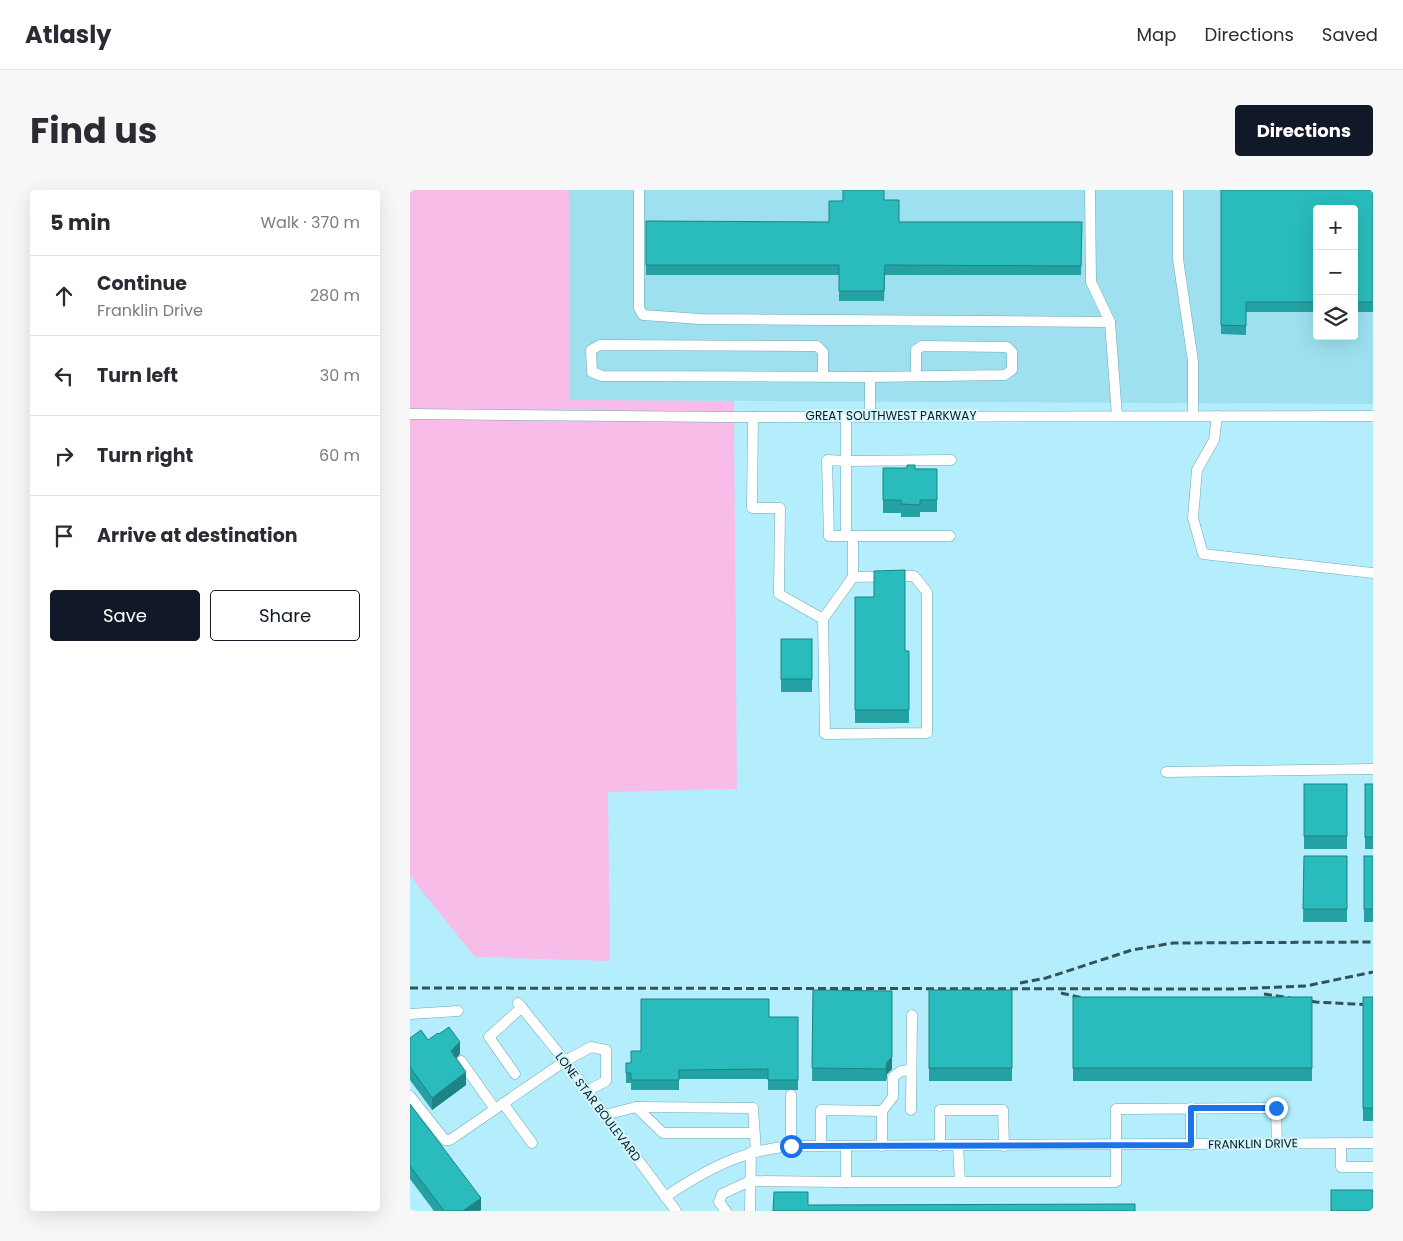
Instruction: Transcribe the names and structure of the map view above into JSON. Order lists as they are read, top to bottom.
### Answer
{
  "streets": {
    "street": ["GREAT SOUTHWEST PARKWAY", "LONE STAR BOULEVARD", "FRANKLIN DRIVE"]
  },
  "crossings": [
    ["LONE STAR BOULEVARD", "FRANKLIN DRIVE"]
  ],
  "page": {
    "header": "Atlasly",
    "nav": ["Map", "Directions", "Saved"],
    "title": "Find us",
    "buttons": [
      "Directions",
      ["Save", "Share"]
    ],
    "heading": ["5 min", "Walk · 370 m"],
    "map_buttons": ["+", "−"],
    "list": [
      ["Continue", "Franklin Drive", "280 m"],
      ["Turn left", "30 m"],
      ["Turn right", "60 m"],
      "Arrive at destination"
    ]
  }
}
